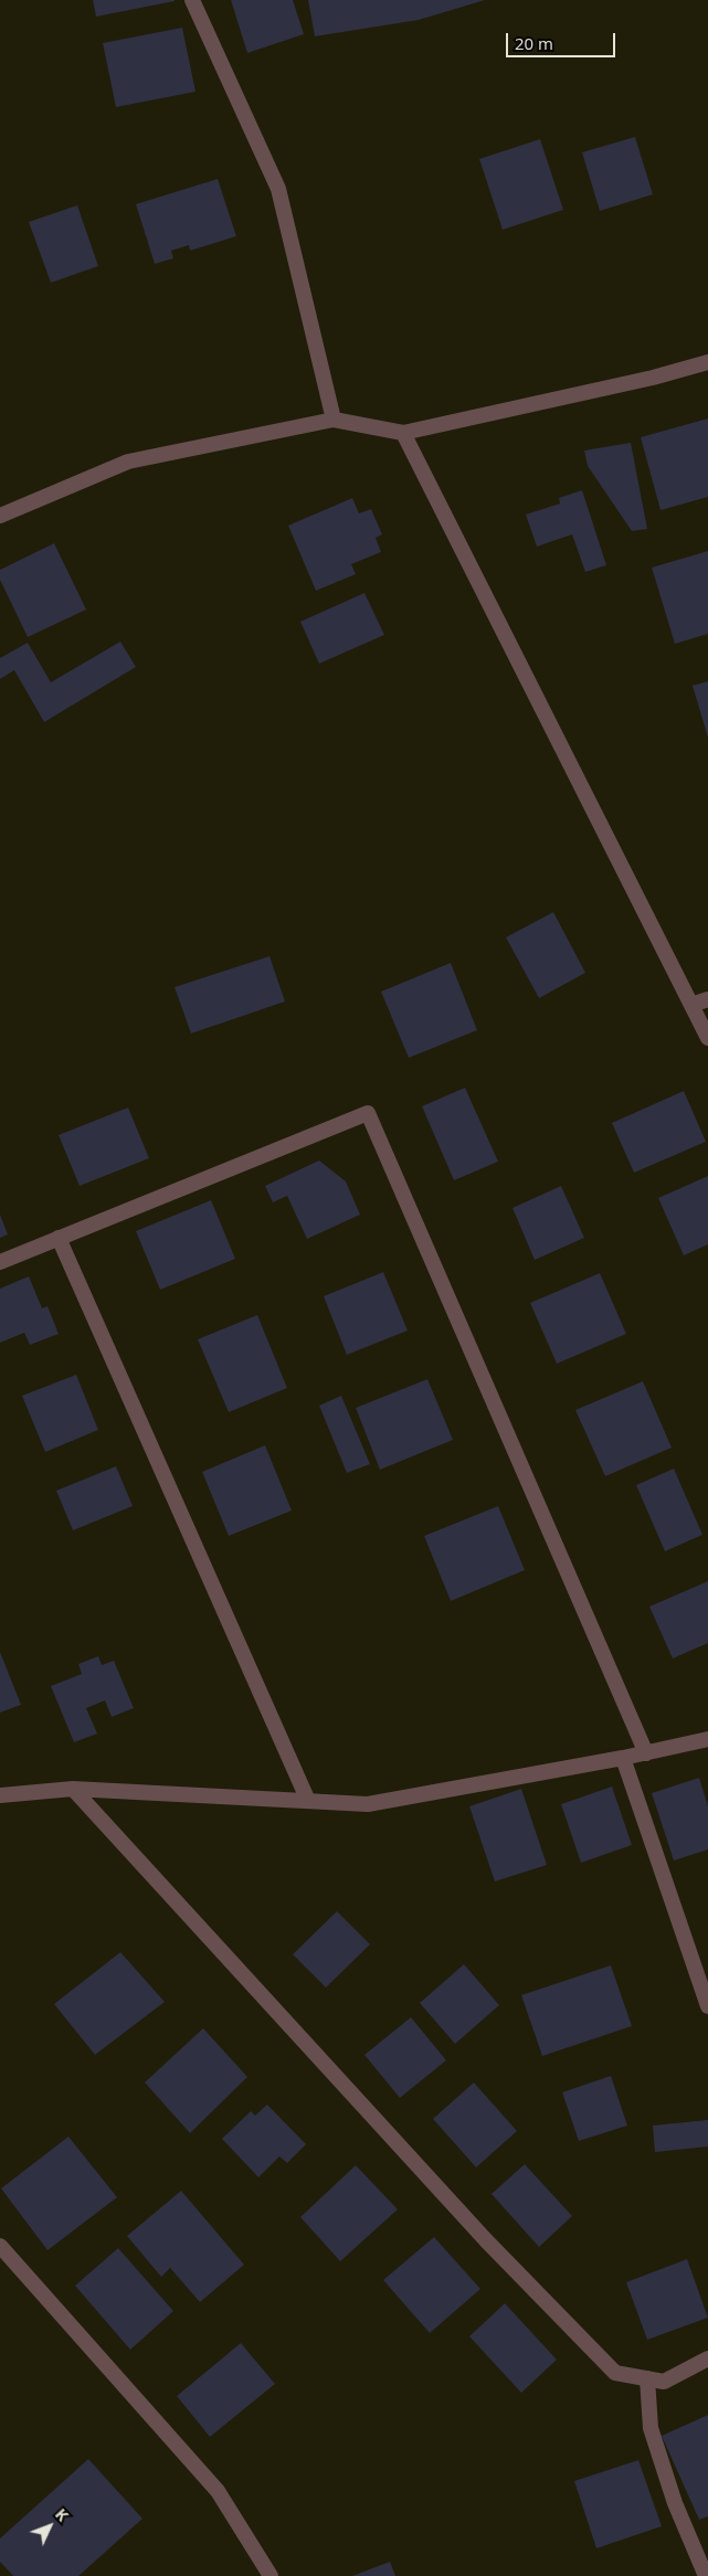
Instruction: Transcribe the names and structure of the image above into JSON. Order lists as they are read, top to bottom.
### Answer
{
  "scale_bar": "20 m",
  "north": "top right"
}
